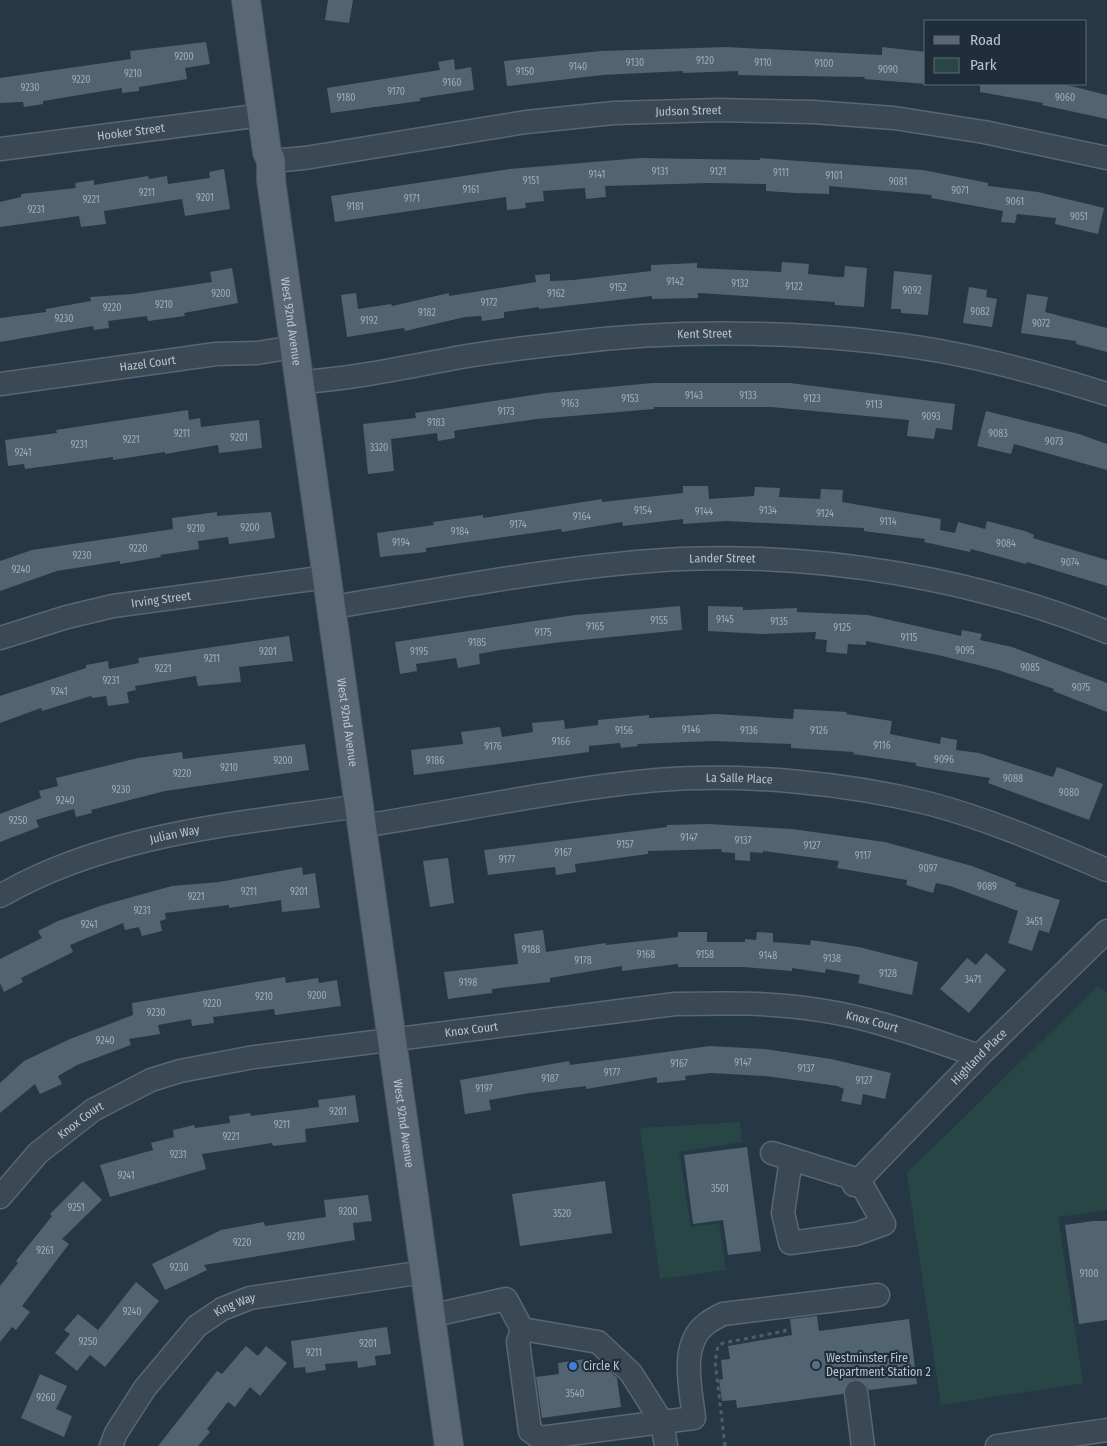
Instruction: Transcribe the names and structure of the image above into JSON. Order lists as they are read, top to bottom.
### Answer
{
  "streets": {
    "main road": ["West 92nd Avenue"],
    "street": [
      "Judson Street",
      "Hooker Street",
      "Kent Street",
      "Hazel Court",
      "Lander Street",
      "Irving Street",
      "La Salle Place",
      "Julian Way",
      "Knox Court",
      "Highland Place",
      "King Way"
    ]
  },
  "crossings": [
    ["Judson Street", "West 92nd Avenue"],
    ["Hooker Street", "West 92nd Avenue"],
    ["West 92nd Avenue", "Kent Street"],
    ["West 92nd Avenue", "Hazel Court"],
    ["West 92nd Avenue", "Lander Street"],
    ["West 92nd Avenue", "Irving Street"],
    ["West 92nd Avenue", "La Salle Place"],
    ["West 92nd Avenue", "Julian Way"],
    ["West 92nd Avenue", "Knox Court"],
    ["West 92nd Avenue", "King Way"],
    ["La Salle Place", "Julian Way"],
    ["Knox Court", "Highland Place"]
  ],
  "places": ["Westminster Fire Department Station 2", "Circle K"],
  "house_numbers": [
    "9200",
    "9120",
    "9130",
    "9110",
    "9100",
    "9140",
    "9090",
    "9150",
    "9210",
    "9220",
    "9160",
    "9230",
    "9170",
    "9180",
    "9060",
    "9131",
    "9121",
    "9111",
    "9141",
    "9101",
    "9151",
    "9081",
    "9161",
    "9071",
    "9211",
    "9201",
    "9171",
    "9221",
    "9061",
    "9181",
    "9231",
    "9051",
    "9142",
    "9132",
    "9122",
    "9152",
    "9092",
    "9200",
    "9162",
    "9172",
    "9210",
    "9220",
    "9082",
    "9182",
    "9230",
    "9192",
    "9072",
    "9143",
    "9133",
    "9153",
    "9123",
    "9163",
    "9113",
    "9173",
    "9093",
    "9183",
    "9211",
    "9083",
    "9201",
    "9221",
    "9073",
    "9231",
    "3320",
    "9241",
    "9154",
    "9134",
    "9144",
    "9124",
    "9164",
    "9114",
    "9174",
    "9200",
    "9210",
    "9184",
    "9194",
    "9084",
    "9220",
    "9230",
    "9074",
    "9240",
    "9145",
    "9155",
    "9135",
    "9165",
    "9125",
    "9175",
    "9115",
    "9185",
    "9095",
    "9201",
    "9195",
    "9211",
    "9085",
    "9221",
    "9231",
    "9075",
    "9241",
    "9146",
    "9156",
    "9136",
    "9126",
    "9166",
    "9116",
    "9176",
    "9096",
    "9200",
    "9186",
    "9210",
    "9220",
    "9088",
    "9230",
    "9080",
    "9240",
    "9250",
    "9147",
    "9137",
    "9157",
    "9127",
    "9167",
    "9117",
    "9177",
    "9097",
    "9089",
    "9211",
    "9201",
    "9221",
    "9231",
    "3451",
    "9241",
    "9188",
    "9168",
    "9158",
    "9148",
    "9138",
    "9178",
    "9128",
    "3471",
    "9198",
    "9200",
    "9210",
    "9220",
    "9230",
    "9240",
    "9147",
    "9167",
    "9137",
    "9177",
    "9187",
    "9127",
    "9197",
    "9201",
    "9211",
    "9221",
    "9231",
    "9241",
    "3501",
    "9251",
    "9200",
    "3520",
    "9210",
    "9220",
    "9261",
    "9230",
    "9100",
    "9240",
    "9250",
    "9201",
    "9211",
    "3540",
    "9260"
  ],
  "legend": ["Road", "Park"]
}
